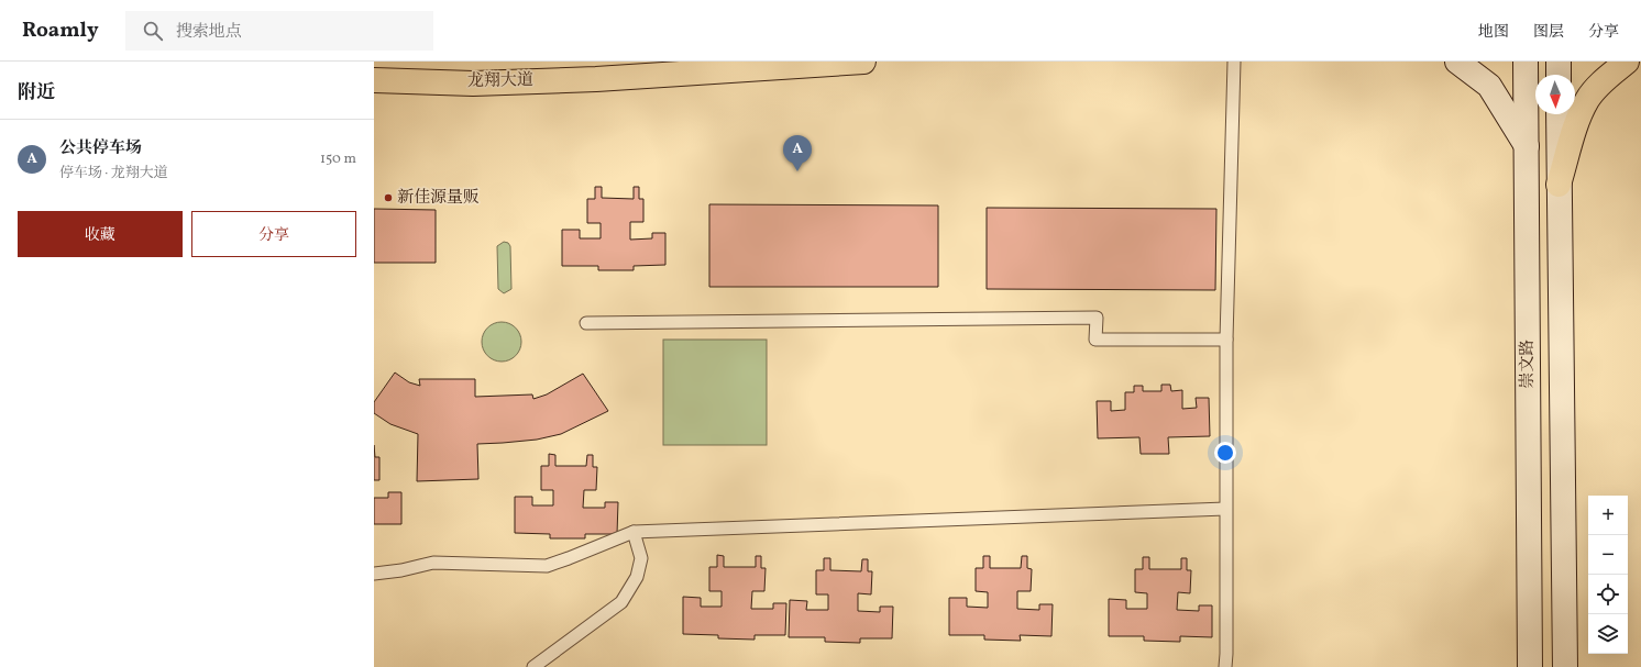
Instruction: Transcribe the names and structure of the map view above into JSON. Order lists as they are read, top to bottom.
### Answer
{
  "streets": {
    "main road": ["龙翔大道", "崇文路"]
  },
  "places": ["新佳源量贩"],
  "north": "bottom",
  "page": {
    "header": "Roamly",
    "search": "搜索地点",
    "nav": ["地图", "图层", "分享"],
    "heading": "附近",
    "list": [
      {
        "mark": "A",
        "name": "公共停车场",
        "note": "停车场 · 龙翔大道",
        "value": "150 m"
      }
    ],
    "pins": "A",
    "buttons": ["收藏", "分享"],
    "map_buttons": ["+", "−"]
  }
}
